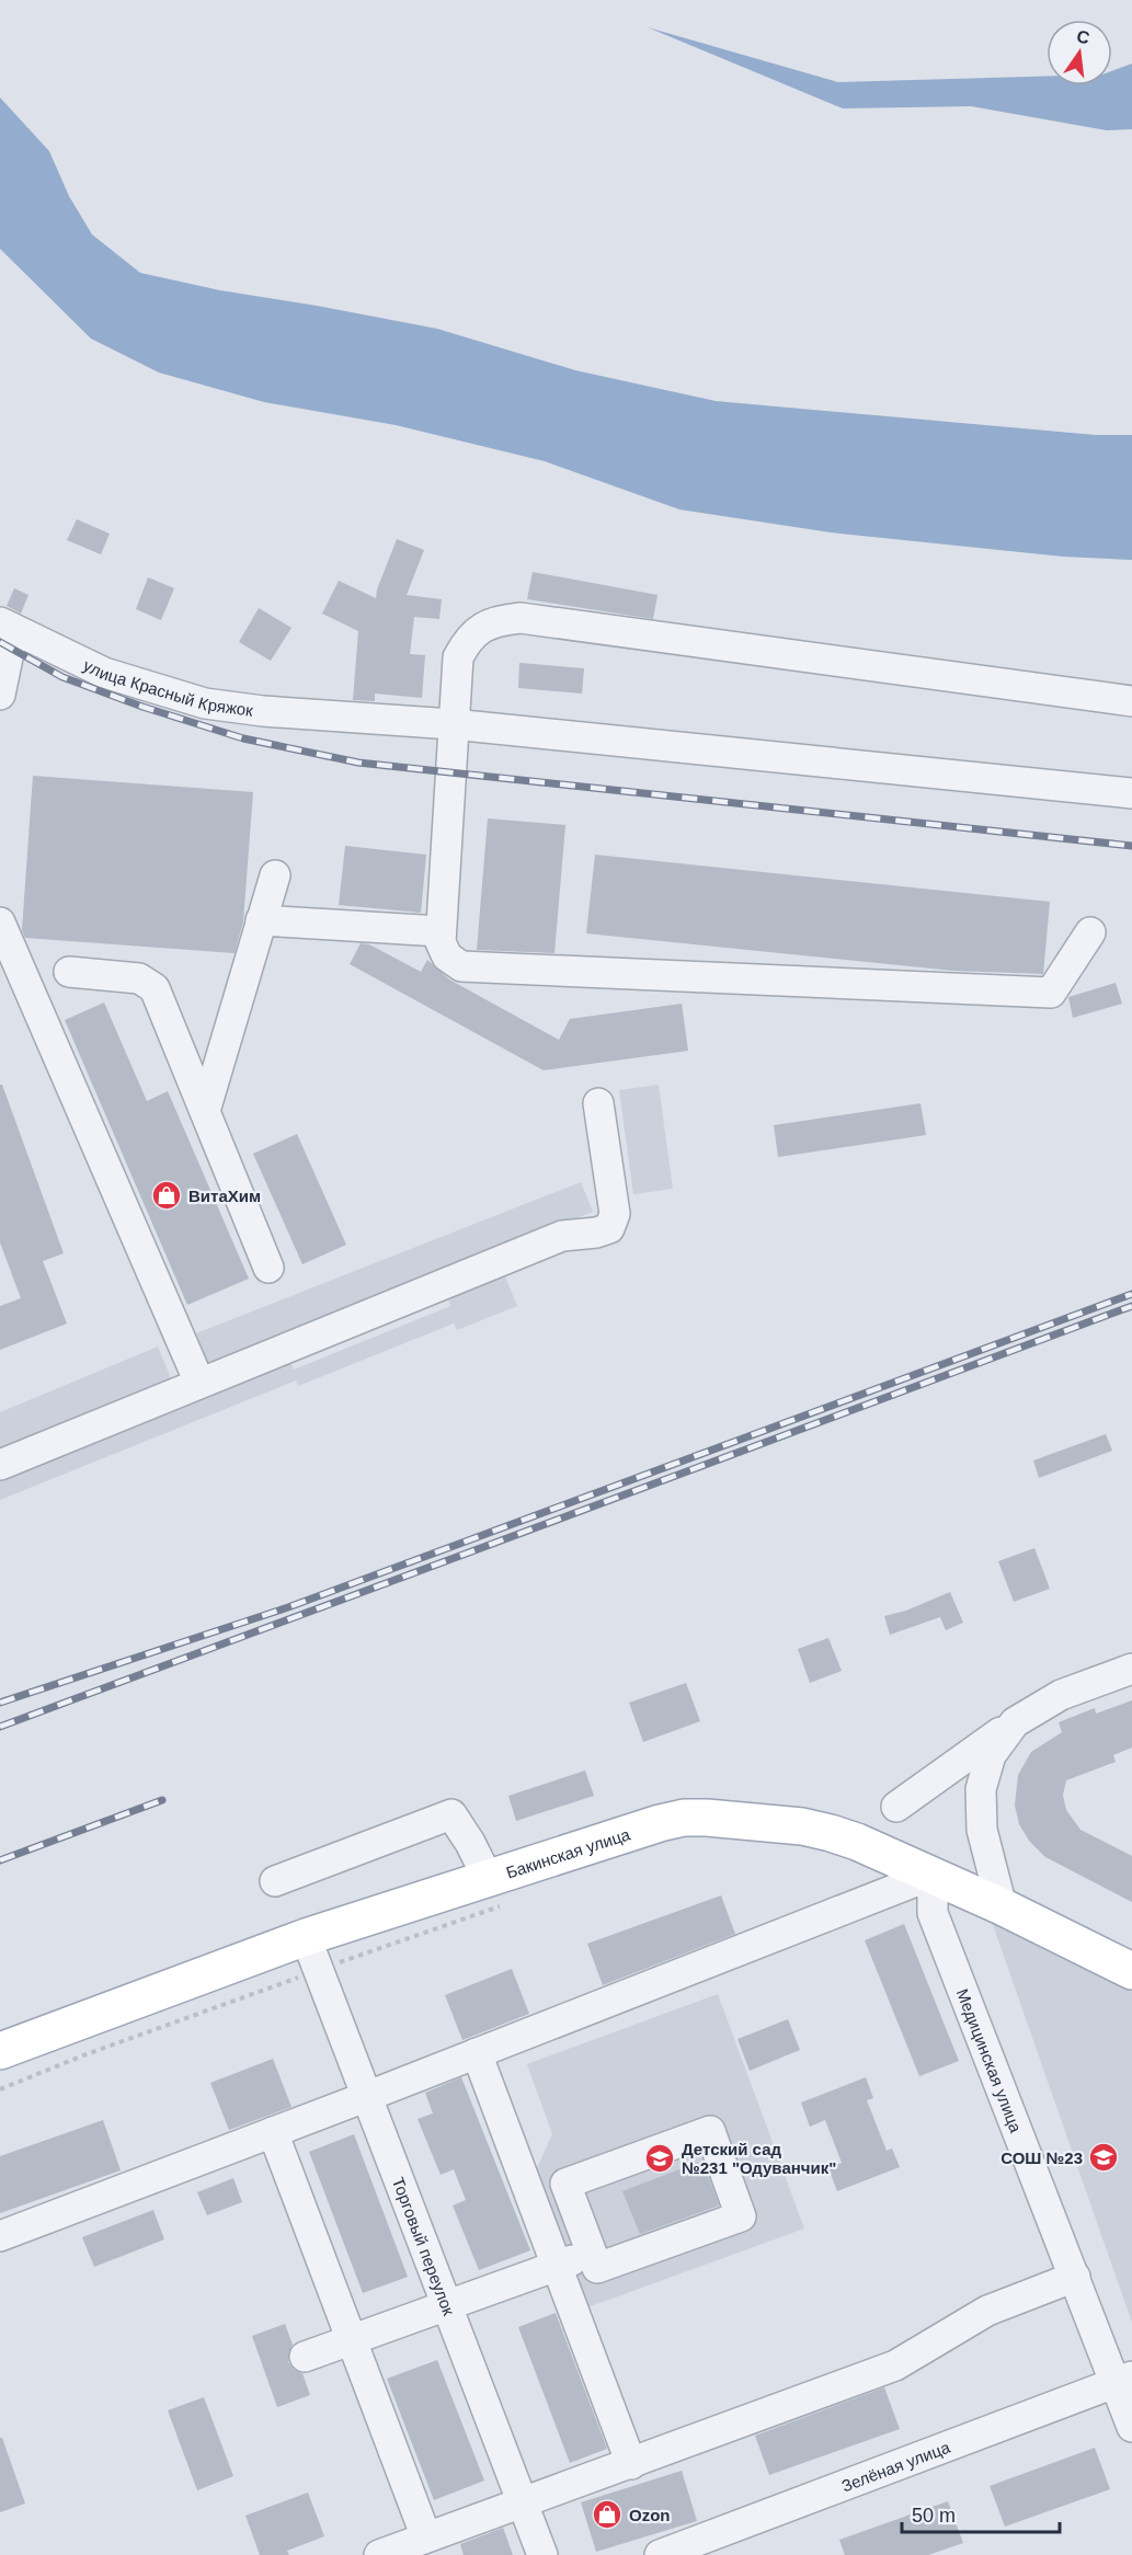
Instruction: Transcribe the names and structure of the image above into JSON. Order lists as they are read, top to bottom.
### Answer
{
  "streets": {
    "main road": ["Бакинская улица"],
    "street": [
      "улица Красный Кряжок",
      "Медицинская улица",
      "Торговый переулок",
      "Зелёная улица"
    ]
  },
  "crossings": [
    ["Бакинская улица", "Медицинская улица"],
    ["Бакинская улица", "Торговый переулок"],
    ["Медицинская улица", "Зелёная улица"]
  ],
  "places": {
    "shop": ["ВитаХим", "Ozon"],
    "school or university": ["СОШ №23", "Детский сад №231 \"Одуванчик\""]
  },
  "scale_bar": "50 m",
  "north": "top"
}
